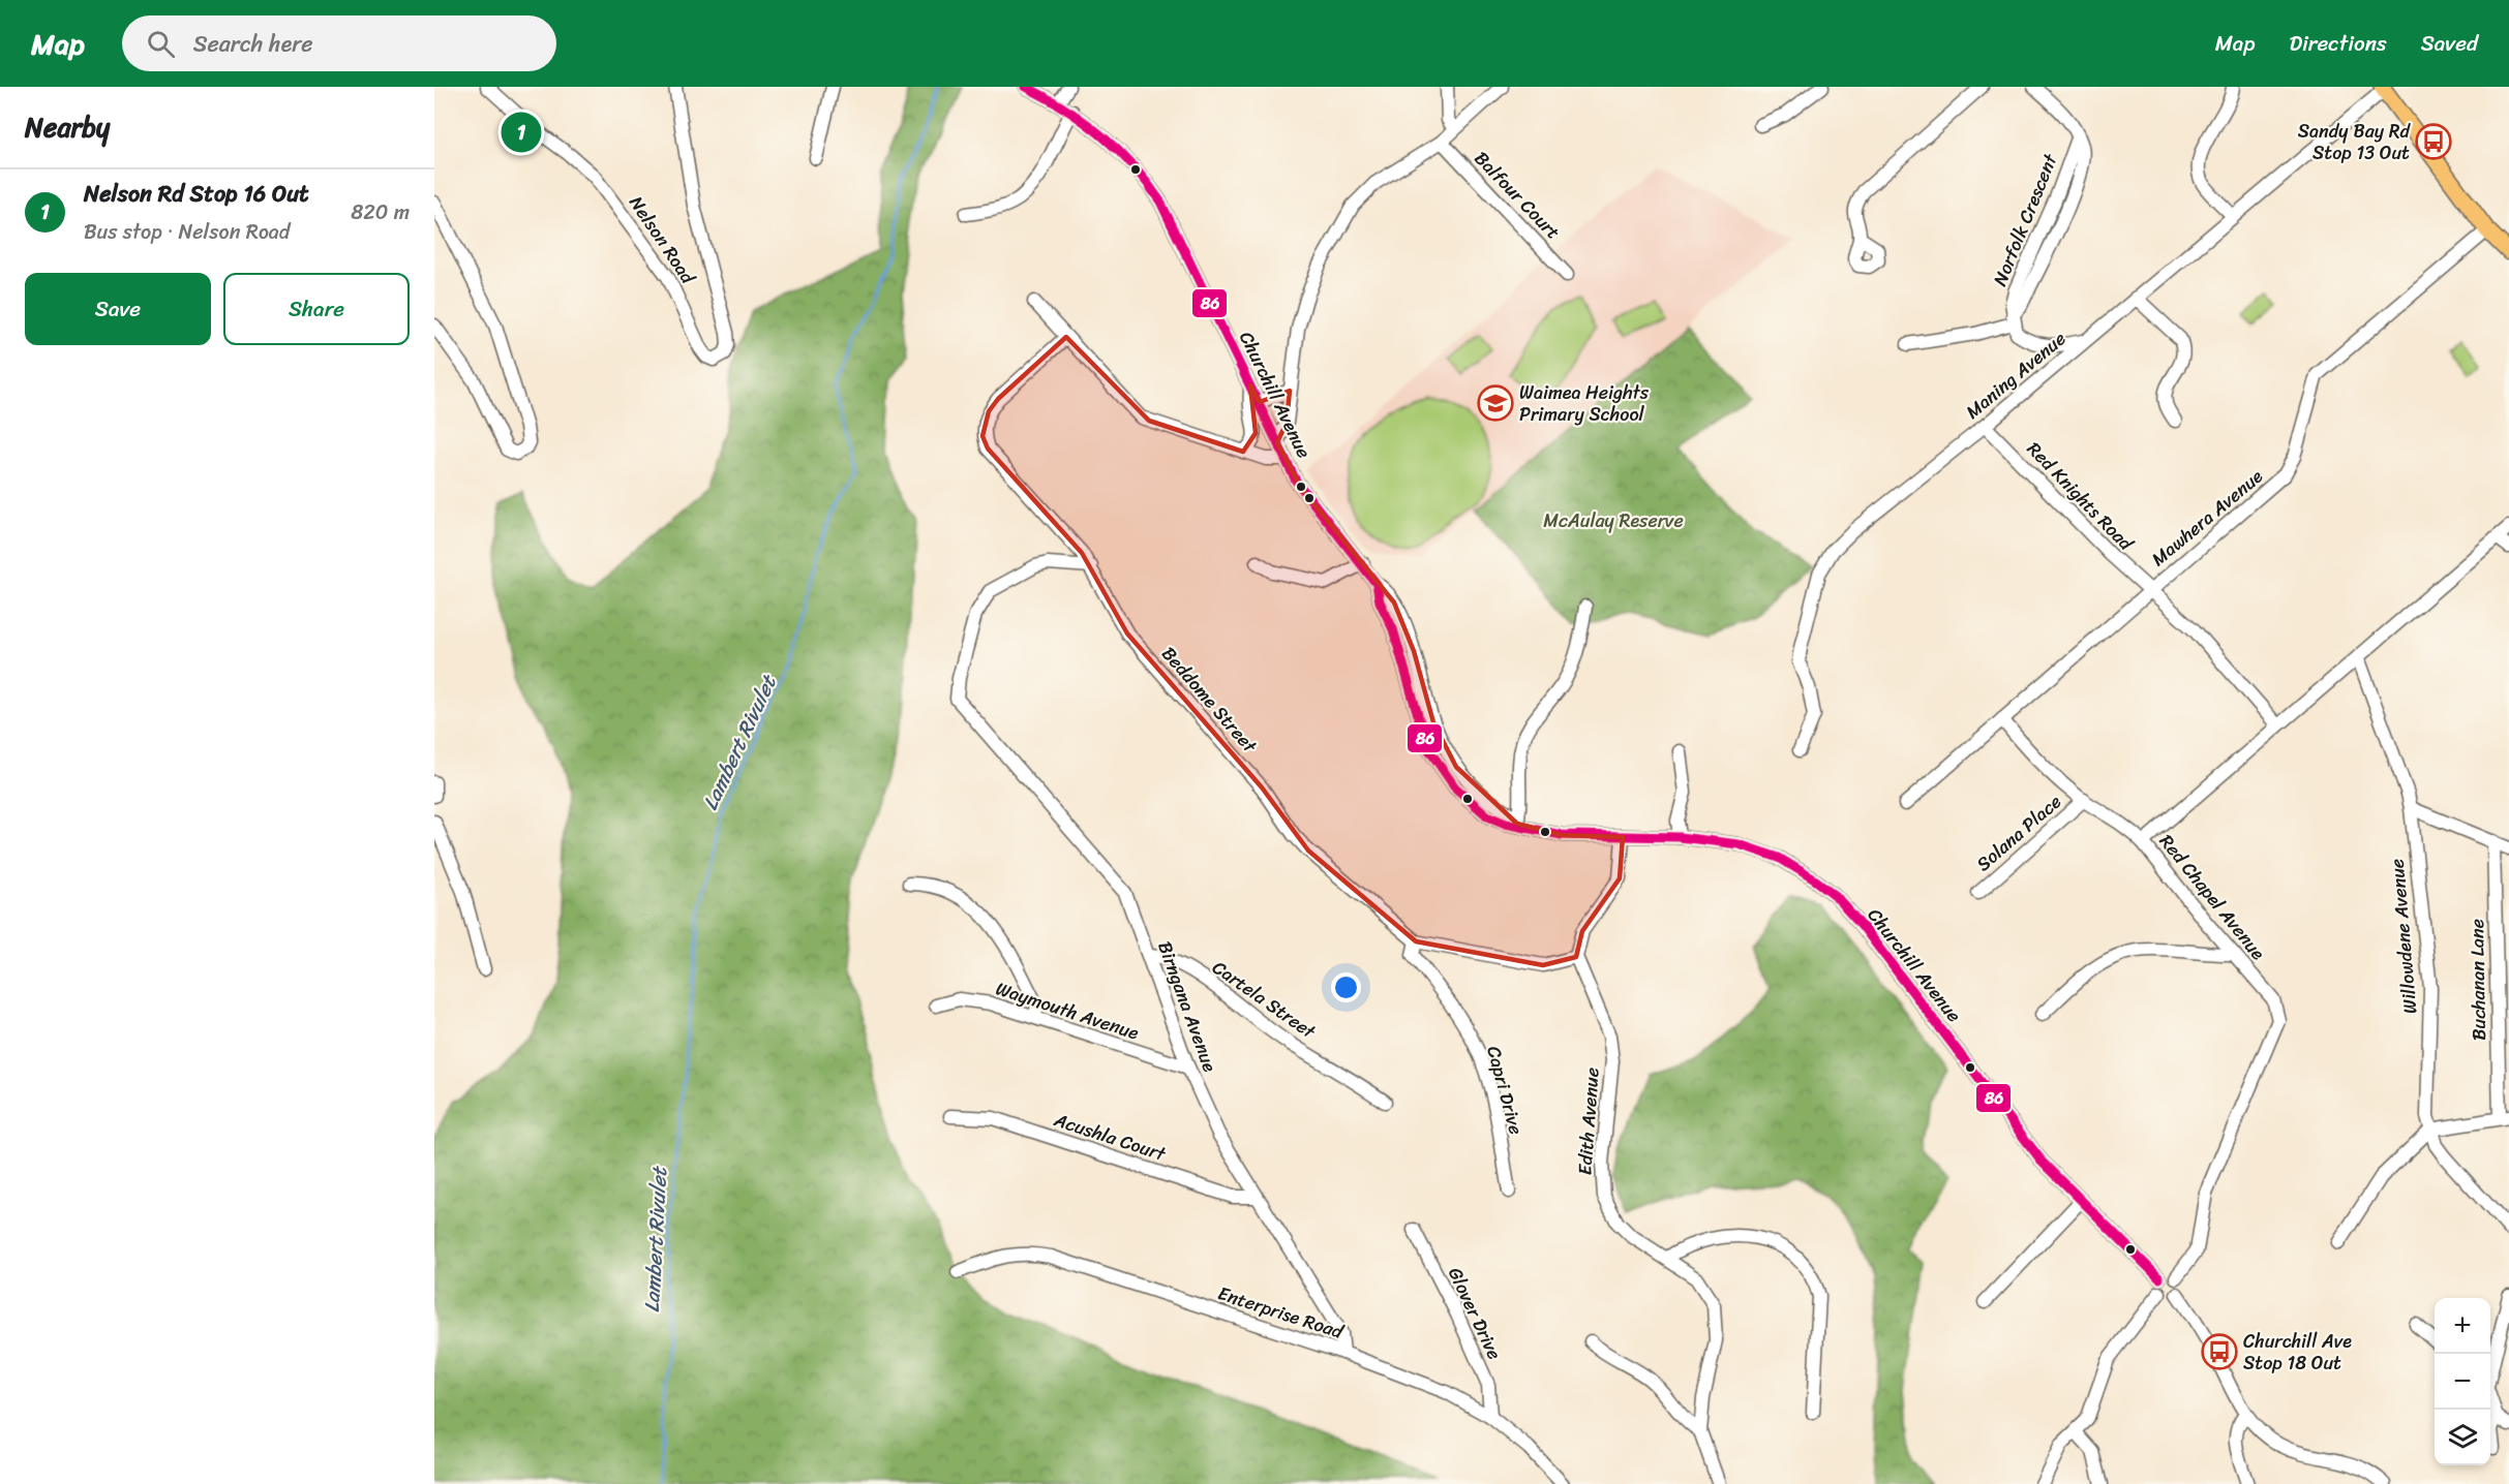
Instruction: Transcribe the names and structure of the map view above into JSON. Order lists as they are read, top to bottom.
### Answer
{
  "streets": {
    "street": [
      "Balfour Court",
      "Norfolk Crescent",
      "Nelson Road",
      "Maning Avenue",
      "Churchill Avenue",
      "Red Knights Road",
      "Mawhera Avenue",
      "Beddome Street",
      "Solana Place",
      "Red Chapel Avenue",
      "Willowdene Avenue",
      "Buchanan Lane",
      "Cartela Street",
      "Birngana Avenue",
      "Waymouth Avenue",
      "Capri Drive",
      "Edith Avenue",
      "Acushla Court",
      "Enterprise Road",
      "Glover Drive"
    ]
  },
  "crossings": [
    ["Maning Avenue", "Red Knights Road"],
    ["Churchill Avenue", "Red Chapel Avenue"],
    ["Red Knights Road", "Mawhera Avenue"],
    ["Red Knights Road", "Red Chapel Avenue"],
    ["Beddome Street", "Birngana Avenue"],
    ["Beddome Street", "Capri Drive"],
    ["Beddome Street", "Edith Avenue"],
    ["Red Chapel Avenue", "Willowdene Avenue"],
    ["Cartela Street", "Birngana Avenue"],
    ["Birngana Avenue", "Waymouth Avenue"],
    ["Birngana Avenue", "Acushla Court"],
    ["Birngana Avenue", "Enterprise Road"],
    ["Enterprise Road", "Glover Drive"]
  ],
  "water": ["Lambert Rivulet"],
  "parks": ["McAulay Reserve"],
  "places": {
    "bus stop": ["Sandy Bay Rd Stop 13 Out", "Churchill Ave Stop 18 Out"],
    "school or university": ["Waimea Heights Primary School"]
  },
  "lines": ["transit line 86"],
  "page": {
    "header": "Map",
    "search": "Search here",
    "nav": ["Map", "Directions", "Saved"],
    "heading": "Nearby",
    "pins": "1",
    "list": [
      {
        "mark": "1",
        "name": "Nelson Rd Stop 16 Out",
        "note": "Bus stop · Nelson Road",
        "value": "820 m"
      }
    ],
    "buttons": ["Save", "Share"],
    "map_buttons": ["+", "−"]
  }
}
